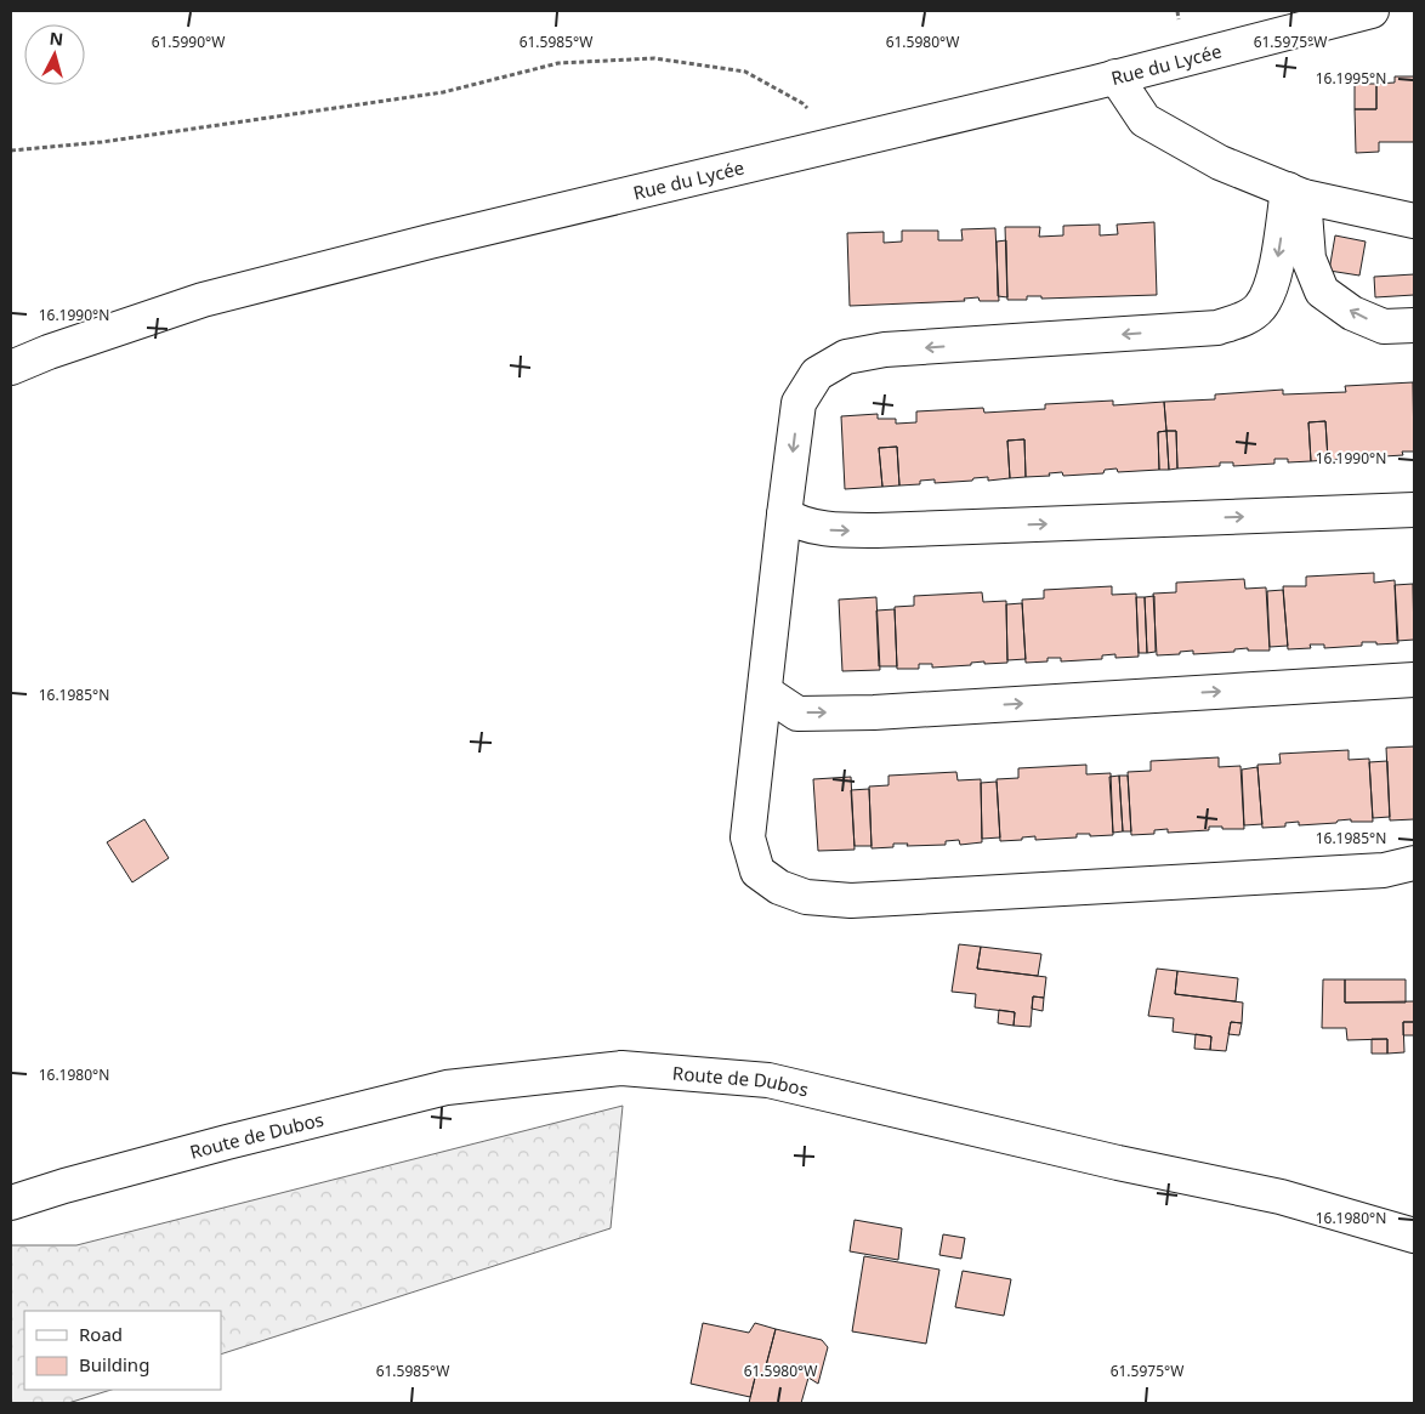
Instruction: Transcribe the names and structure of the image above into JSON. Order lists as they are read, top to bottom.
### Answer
{
  "streets": {
    "street": ["Rue du Lycée", "Route de Dubos"]
  },
  "legend": ["Road", "Building"],
  "north": "top",
  "coordinates": [
    "61.5990°W",
    "61.5985°W",
    "61.5980°W",
    "61.5975°W",
    "16.1995°N",
    "16.1990°N",
    "16.1985°N",
    "16.1980°N"
  ]
}
